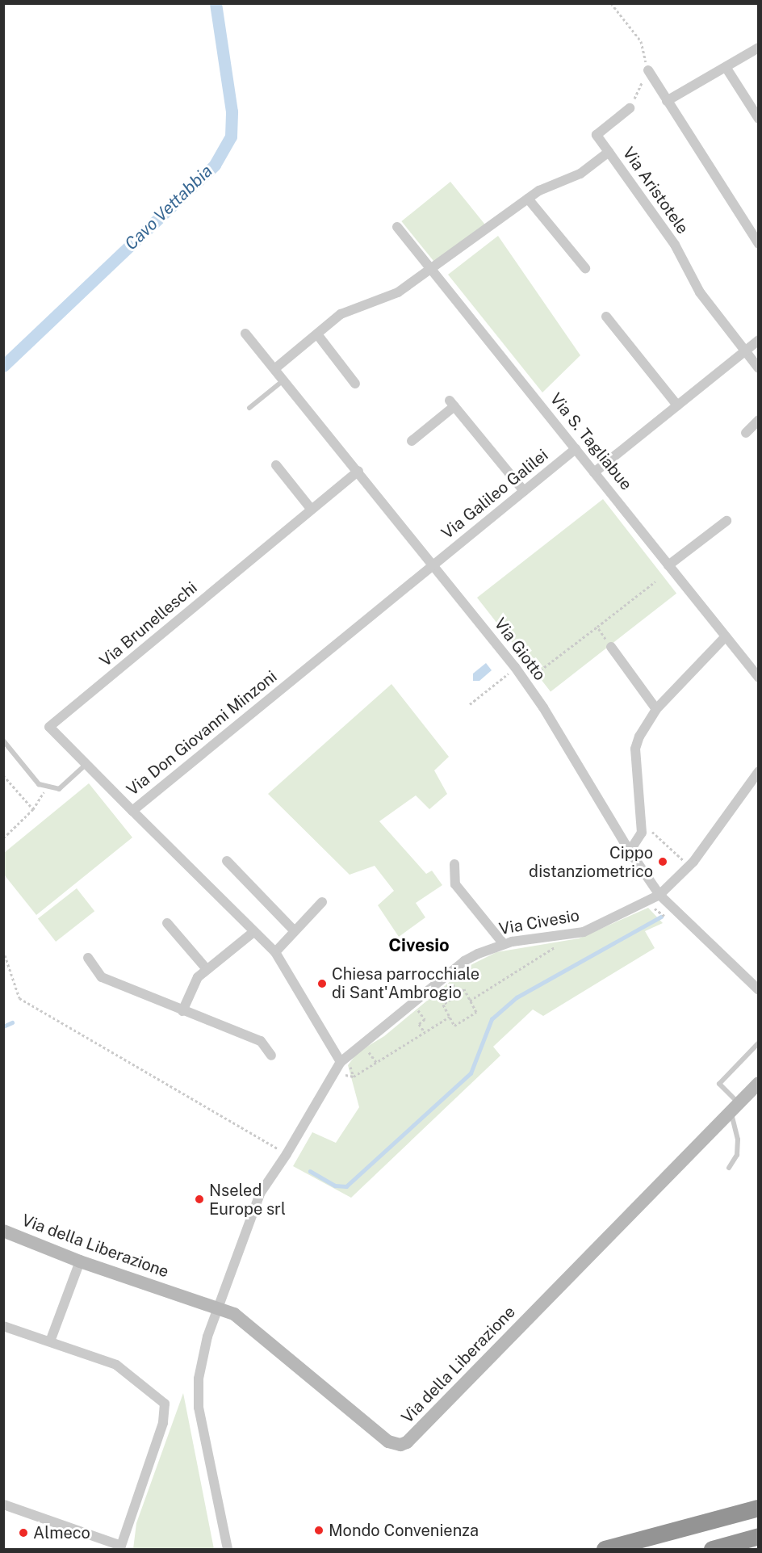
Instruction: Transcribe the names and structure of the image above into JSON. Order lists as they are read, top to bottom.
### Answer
{
  "streets": {
    "street": [
      "Via Aristotele",
      "Via S. Tagliabue",
      "Via Galileo Galilei",
      "Via Brunelleschi",
      "Via Giotto",
      "Via Don Giovanni Minzoni",
      "Via Civesio",
      "Via della Liberazione"
    ]
  },
  "crossings": [
    ["Via Aristotele", "Via S. Tagliabue"],
    ["Via Aristotele", "Via Giotto"],
    ["Via S. Tagliabue", "Via Galileo Galilei"],
    ["Via Galileo Galilei", "Via Giotto"],
    ["Via Galileo Galilei", "Via Don Giovanni Minzoni"],
    ["Via Brunelleschi", "Via Giotto"],
    ["Via Brunelleschi", "Via Don Giovanni Minzoni"],
    ["Via Giotto", "Via Don Giovanni Minzoni"],
    ["Via Giotto", "Via Civesio"],
    ["Via Don Giovanni Minzoni", "Via Civesio"],
    ["Via Civesio", "Via della Liberazione"]
  ],
  "districts": ["Civesio"],
  "water": ["Cavo Vettabbia"],
  "places": [
    "Cippo distanziometrico",
    "Chiesa parrocchiale di Sant'Ambrogio",
    "Nseled Europe srl",
    "Mondo Convenienza",
    "Almeco"
  ]
}
